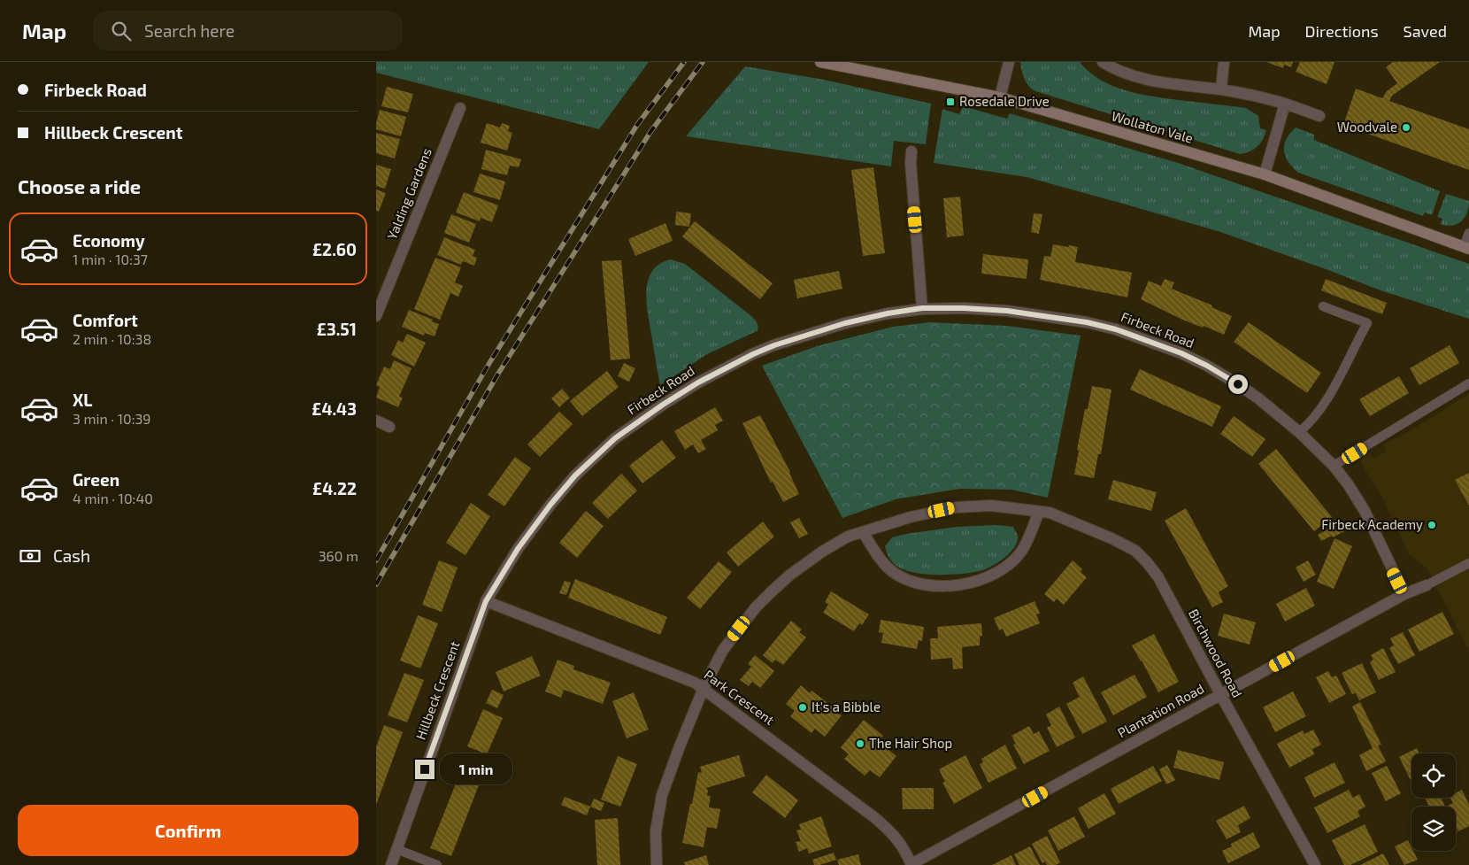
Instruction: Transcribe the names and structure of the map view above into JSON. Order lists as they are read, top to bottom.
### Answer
{
  "streets": {
    "street": [
      "Wollaton Vale",
      "Yalding Gardens",
      "Firbeck Road",
      "Birchwood Road",
      "Hillbeck Crescent",
      "Park Crescent",
      "Plantation Road"
    ]
  },
  "crossings": [
    ["Firbeck Road", "Hillbeck Crescent"],
    ["Firbeck Road", "Park Crescent"],
    ["Firbeck Road", "Plantation Road"],
    ["Birchwood Road", "Park Crescent"],
    ["Birchwood Road", "Plantation Road"],
    ["Hillbeck Crescent", "Park Crescent"],
    ["Park Crescent", "Plantation Road"]
  ],
  "places": {
    "transit": ["Rosedale Drive"],
    "other": [
      "Woodvale",
      "Firbeck Academy",
      "It's a Bibble",
      "The Hair Shop"
    ]
  },
  "page": {
    "header": "Map",
    "search": "Search here",
    "nav": ["Map", "Directions", "Saved"],
    "banner": ["Firbeck Road", "Hillbeck Crescent"],
    "heading": "Choose a ride",
    "list": [
      {
        "name": "Economy",
        "note": "1 min · 10:37",
        "value": "£2.60"
      },
      {
        "name": "Comfort",
        "note": "2 min · 10:38",
        "value": "£3.51"
      },
      {
        "name": "XL",
        "note": "3 min · 10:39",
        "value": "£4.43"
      },
      {
        "name": "Green",
        "note": "4 min · 10:40",
        "value": "£4.22"
      }
    ],
    "pay": ["Cash", "360 m"],
    "bubble": "1 min",
    "buttons": "Confirm"
  }
}
